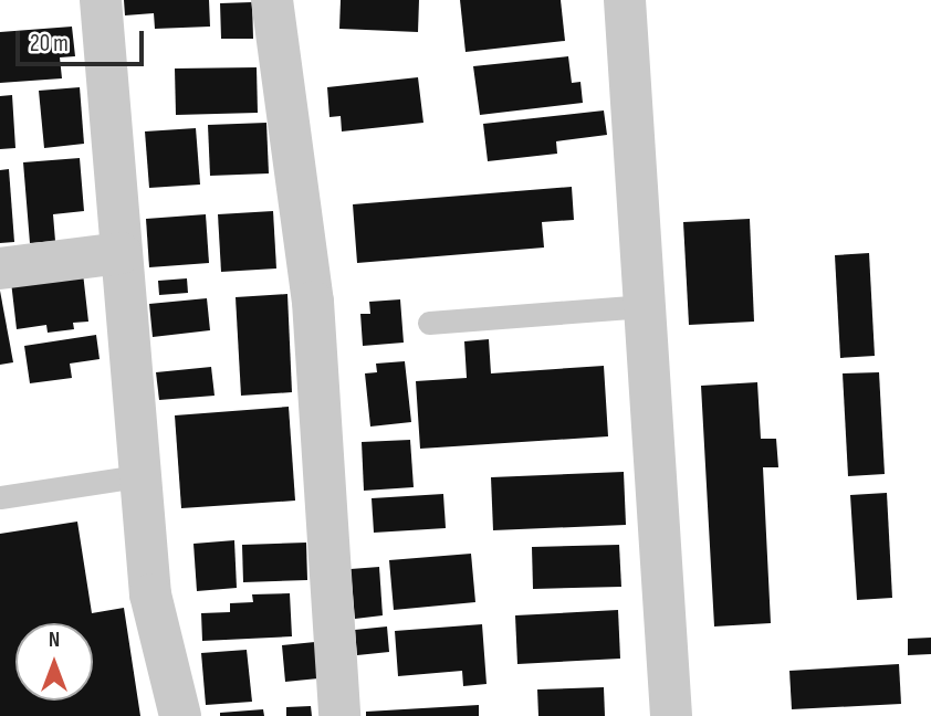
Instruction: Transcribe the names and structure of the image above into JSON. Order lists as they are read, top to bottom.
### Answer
{
  "scale_bar": "20 m",
  "north": "top"
}
